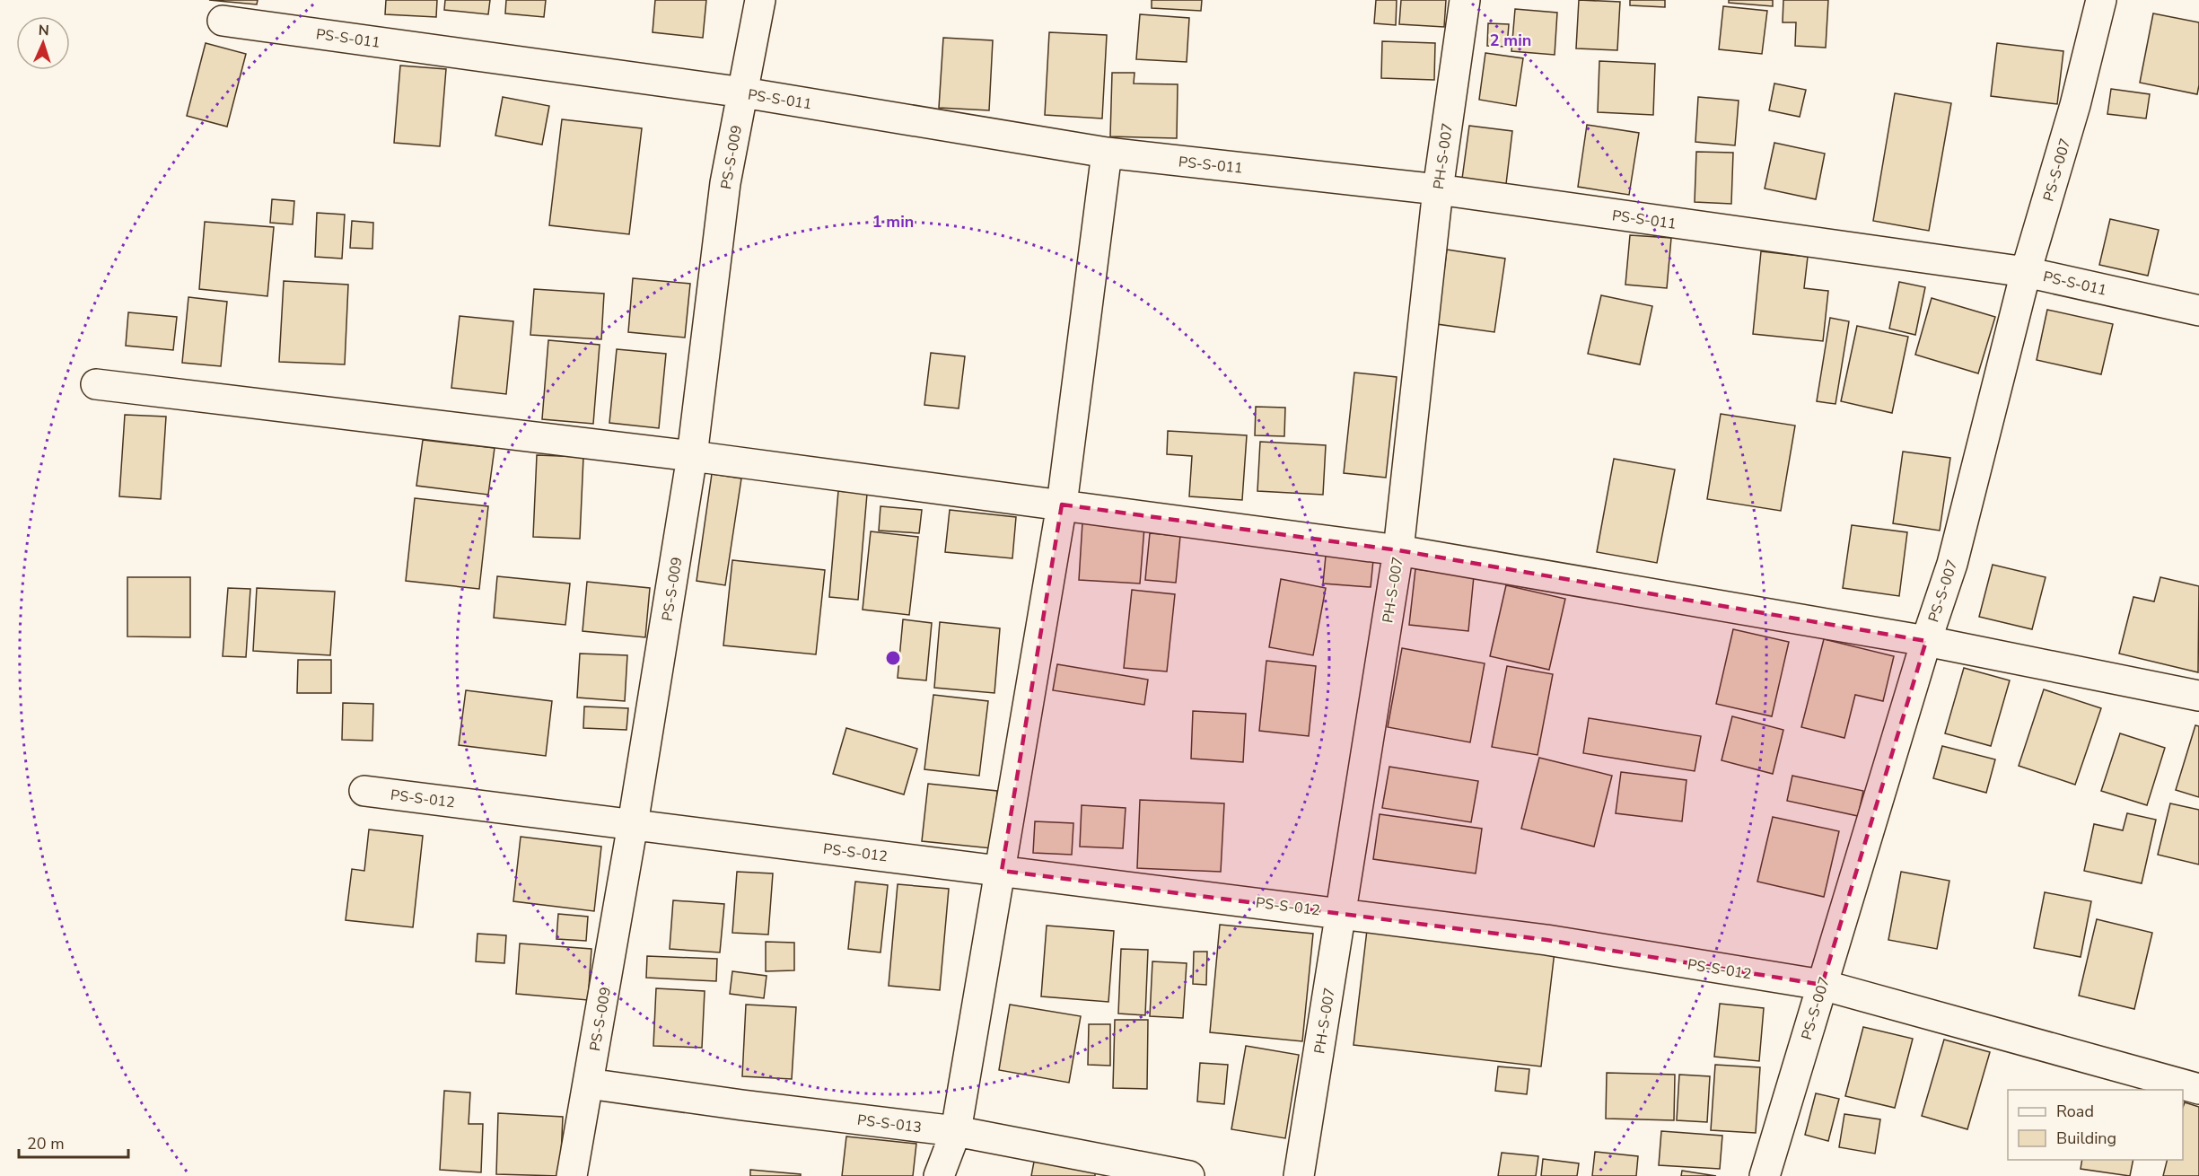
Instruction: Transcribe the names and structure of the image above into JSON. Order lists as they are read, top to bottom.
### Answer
{
  "streets": {
    "street": [
      "PS-S-011",
      "PH-S-007",
      "PS-S-009",
      "PS-S-007",
      "PS-S-012",
      "PS-S-013"
    ]
  },
  "crossings": [
    ["PS-S-011", "PH-S-007"],
    ["PS-S-011", "PS-S-009"],
    ["PS-S-011", "PS-S-007"],
    ["PH-S-007", "PS-S-012"],
    ["PS-S-009", "PS-S-012"],
    ["PS-S-009", "PS-S-013"],
    ["PS-S-007", "PS-S-012"]
  ],
  "legend": ["Road", "Building"],
  "scale_bar": "20 m",
  "north": "top",
  "rings": ["2 min", "1 min"]
}
